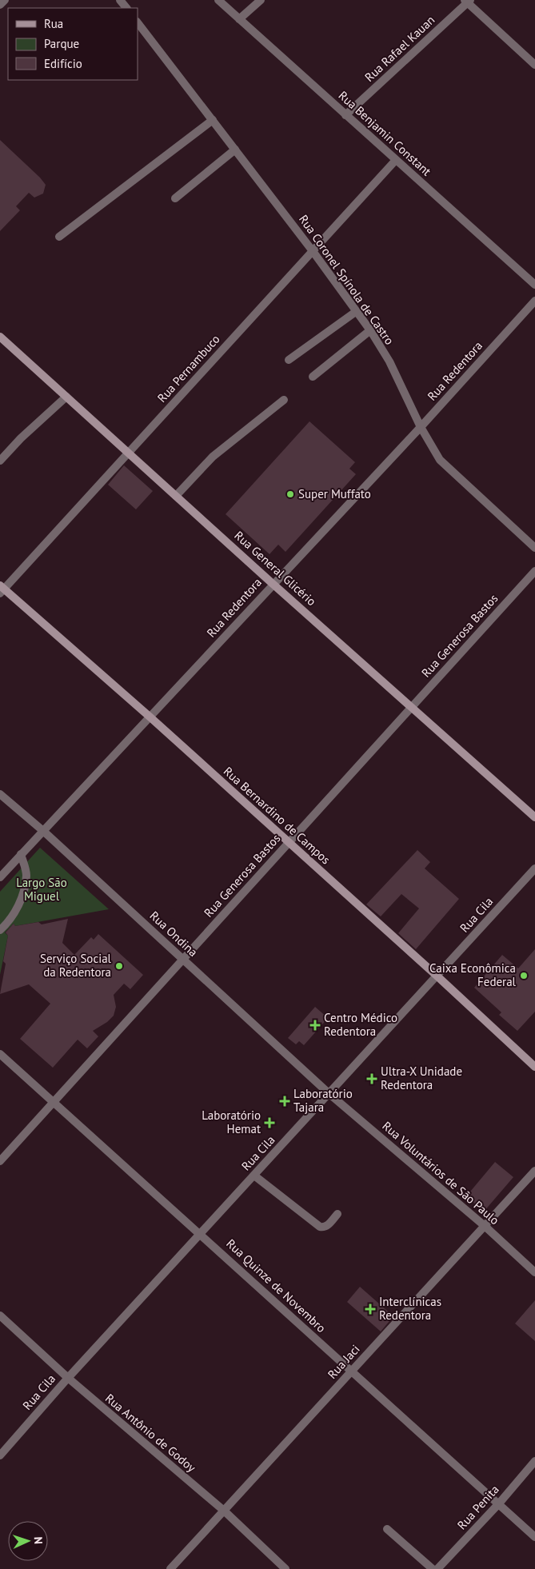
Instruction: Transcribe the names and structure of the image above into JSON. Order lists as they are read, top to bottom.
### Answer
{
  "streets": {
    "street": [
      "Rua Rafael Kauan",
      "Rua Benjamin Constant",
      "Rua Coronel Spínola de Castro",
      "Rua Pernambuco",
      "Rua Redentora",
      "Rua General Glicério",
      "Rua Generosa Bastos",
      "Rua Bernardino de Campos",
      "Rua Cila",
      "Rua Ondina",
      "Rua Voluntários de São Paulo",
      "Rua Quinze de Novembro",
      "Rua Jaci",
      "Rua Antônio de Godoy",
      "Rua Penita"
    ]
  },
  "crossings": [
    ["Rua Rafael Kauan", "Rua Benjamin Constant"],
    ["Rua Benjamin Constant", "Rua Pernambuco"],
    ["Rua Coronel Spínola de Castro", "Rua Pernambuco"],
    ["Rua Coronel Spínola de Castro", "Rua Redentora"],
    ["Rua Pernambuco", "Rua General Glicério"],
    ["Rua Pernambuco", "Rua Bernardino de Campos"],
    ["Rua Redentora", "Rua General Glicério"],
    ["Rua Redentora", "Rua Bernardino de Campos"],
    ["Rua Redentora", "Rua Ondina"],
    ["Rua General Glicério", "Rua Generosa Bastos"],
    ["Rua Generosa Bastos", "Rua Bernardino de Campos"],
    ["Rua Generosa Bastos", "Rua Ondina"],
    ["Rua Generosa Bastos", "Rua Quinze de Novembro"],
    ["Rua Bernardino de Campos", "Rua Cila"],
    ["Rua Cila", "Rua Ondina"],
    ["Rua Cila", "Rua Voluntários de São Paulo"],
    ["Rua Cila", "Rua Quinze de Novembro"],
    ["Rua Cila", "Rua Antônio de Godoy"],
    ["Rua Ondina", "Rua Voluntários de São Paulo"],
    ["Rua Voluntários de São Paulo", "Rua Jaci"],
    ["Rua Quinze de Novembro", "Rua Jaci"],
    ["Rua Quinze de Novembro", "Rua Penita"],
    ["Rua Jaci", "Rua Antônio de Godoy"]
  ],
  "parks": ["Largo São Miguel"],
  "places": {
    "other": ["Super Muffato", "Serviço Social da Redentora", "Caixa Econômica Federal"],
    "health": [
      "Centro Médico Redentora",
      "Ultra-X Unidade Redentora",
      "Laboratório Tajara",
      "Laboratório Hemat",
      "Interclínicas Redentora"
    ]
  },
  "legend": ["Rua", "Parque", "Edifício"],
  "north": "right"
}
